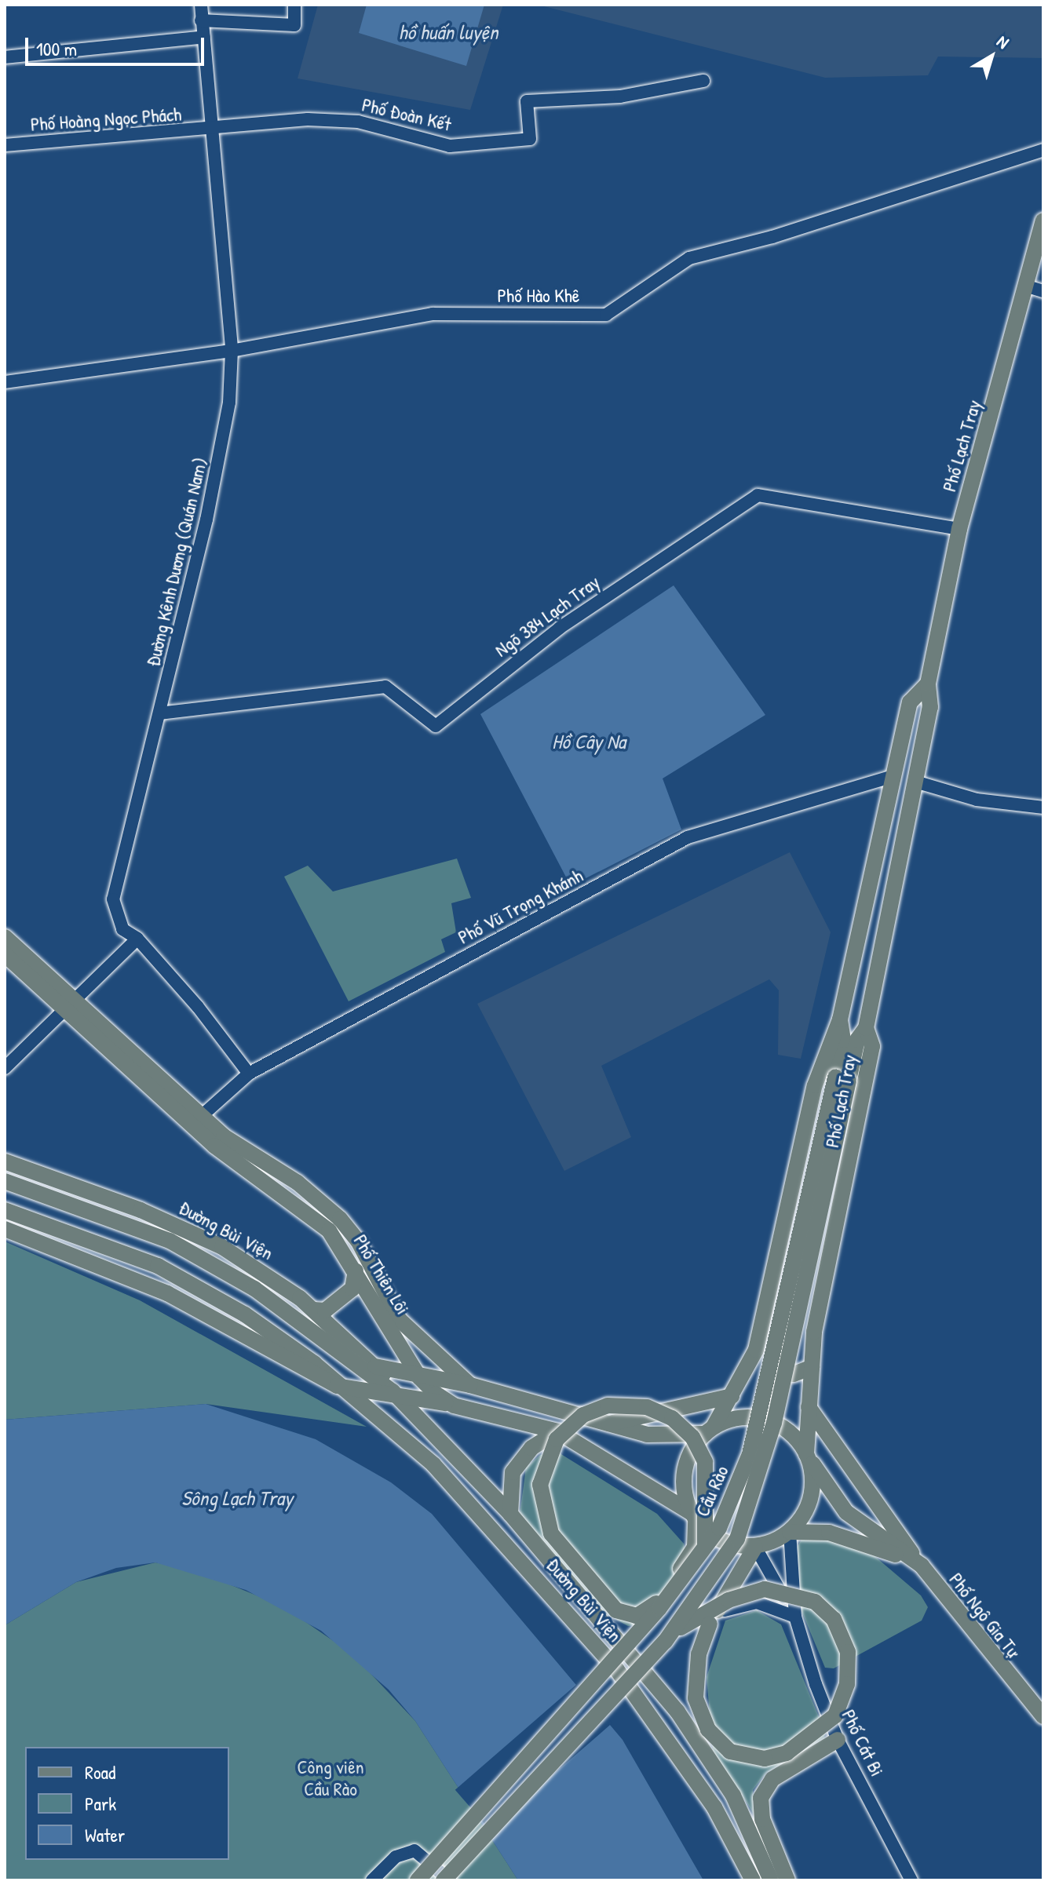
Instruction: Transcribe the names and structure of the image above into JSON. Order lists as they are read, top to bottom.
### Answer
{
  "streets": {
    "main road": [
      "Phố Lạch Tray",
      "Đường Bùi Viện",
      "Phố Thiên Lôi",
      "Cầu Rào",
      "Phố Ngô Gia Tự"
    ],
    "street": [
      "Phố Đoàn Kết",
      "Phố Hoàng Ngọc Phách",
      "Phố Hào Khê",
      "Đường Kênh Dương (Quán Nam)",
      "Ngõ 384 Lạch Tray",
      "Phố Vũ Trọng Khánh",
      "Phố Cát Bi"
    ]
  },
  "crossings": [
    ["Phố Đoàn Kết", "Phố Hoàng Ngọc Phách"],
    ["Phố Đoàn Kết", "Đường Kênh Dương (Quán Nam)"],
    ["Phố Hoàng Ngọc Phách", "Đường Kênh Dương (Quán Nam)"],
    ["Phố Hào Khê", "Đường Kênh Dương (Quán Nam)"],
    ["Phố Lạch Tray", "Ngõ 384 Lạch Tray"],
    ["Phố Lạch Tray", "Phố Vũ Trọng Khánh"],
    ["Phố Lạch Tray", "Phố Thiên Lôi"],
    ["Phố Lạch Tray", "Cầu Rào"],
    ["Phố Lạch Tray", "Phố Ngô Gia Tự"],
    ["Phố Lạch Tray", "Phố Cát Bi"],
    ["Đường Kênh Dương (Quán Nam)", "Ngõ 384 Lạch Tray"],
    ["Đường Kênh Dương (Quán Nam)", "Phố Vũ Trọng Khánh"],
    ["Phố Vũ Trọng Khánh", "Phố Thiên Lôi"],
    ["Phố Thiên Lôi", "Phố Ngô Gia Tự"],
    ["Phố Thiên Lôi", "Phố Cát Bi"],
    ["Phố Ngô Gia Tự", "Phố Cát Bi"]
  ],
  "water": ["hồ huấn luyện", "Hồ Cây Na", "Sông Lạch Tray"],
  "parks": ["Công viên Cầu Rào"],
  "legend": ["Road", "Park", "Water"],
  "scale_bar": "100 m",
  "north": "top right"
}
